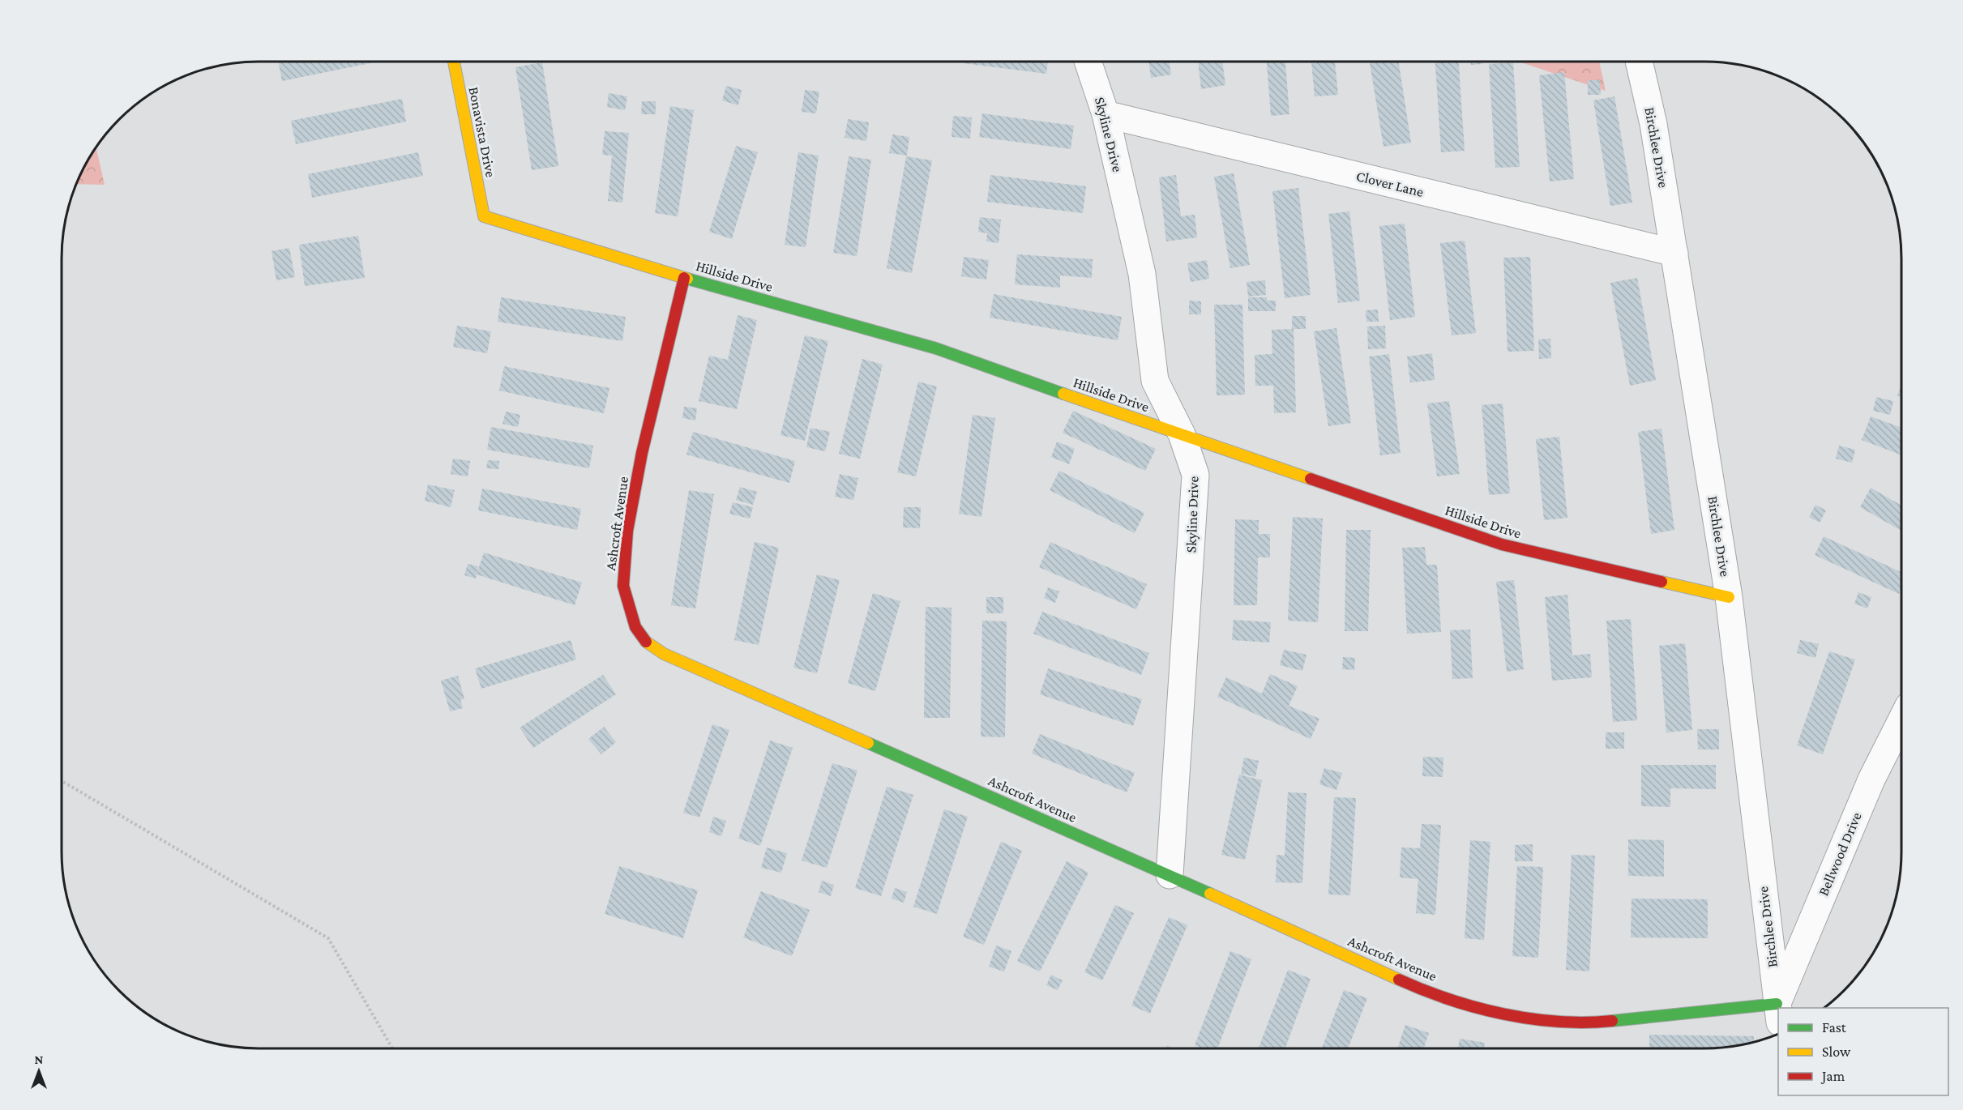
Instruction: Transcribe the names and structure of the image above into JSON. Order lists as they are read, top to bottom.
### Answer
{
  "streets": {
    "street": [
      "Bonavista Drive",
      "Skyline Drive",
      "Birchlee Drive",
      "Clover Lane",
      "Hillside Drive",
      "Ashcroft Avenue",
      "Bellwood Drive"
    ]
  },
  "crossings": [
    ["Bonavista Drive", "Hillside Drive"],
    ["Skyline Drive", "Clover Lane"],
    ["Skyline Drive", "Hillside Drive"],
    ["Skyline Drive", "Ashcroft Avenue"],
    ["Birchlee Drive", "Clover Lane"],
    ["Birchlee Drive", "Hillside Drive"],
    ["Birchlee Drive", "Ashcroft Avenue"],
    ["Hillside Drive", "Ashcroft Avenue"]
  ],
  "legend": ["Fast", "Slow", "Jam"],
  "north": "top"
}
